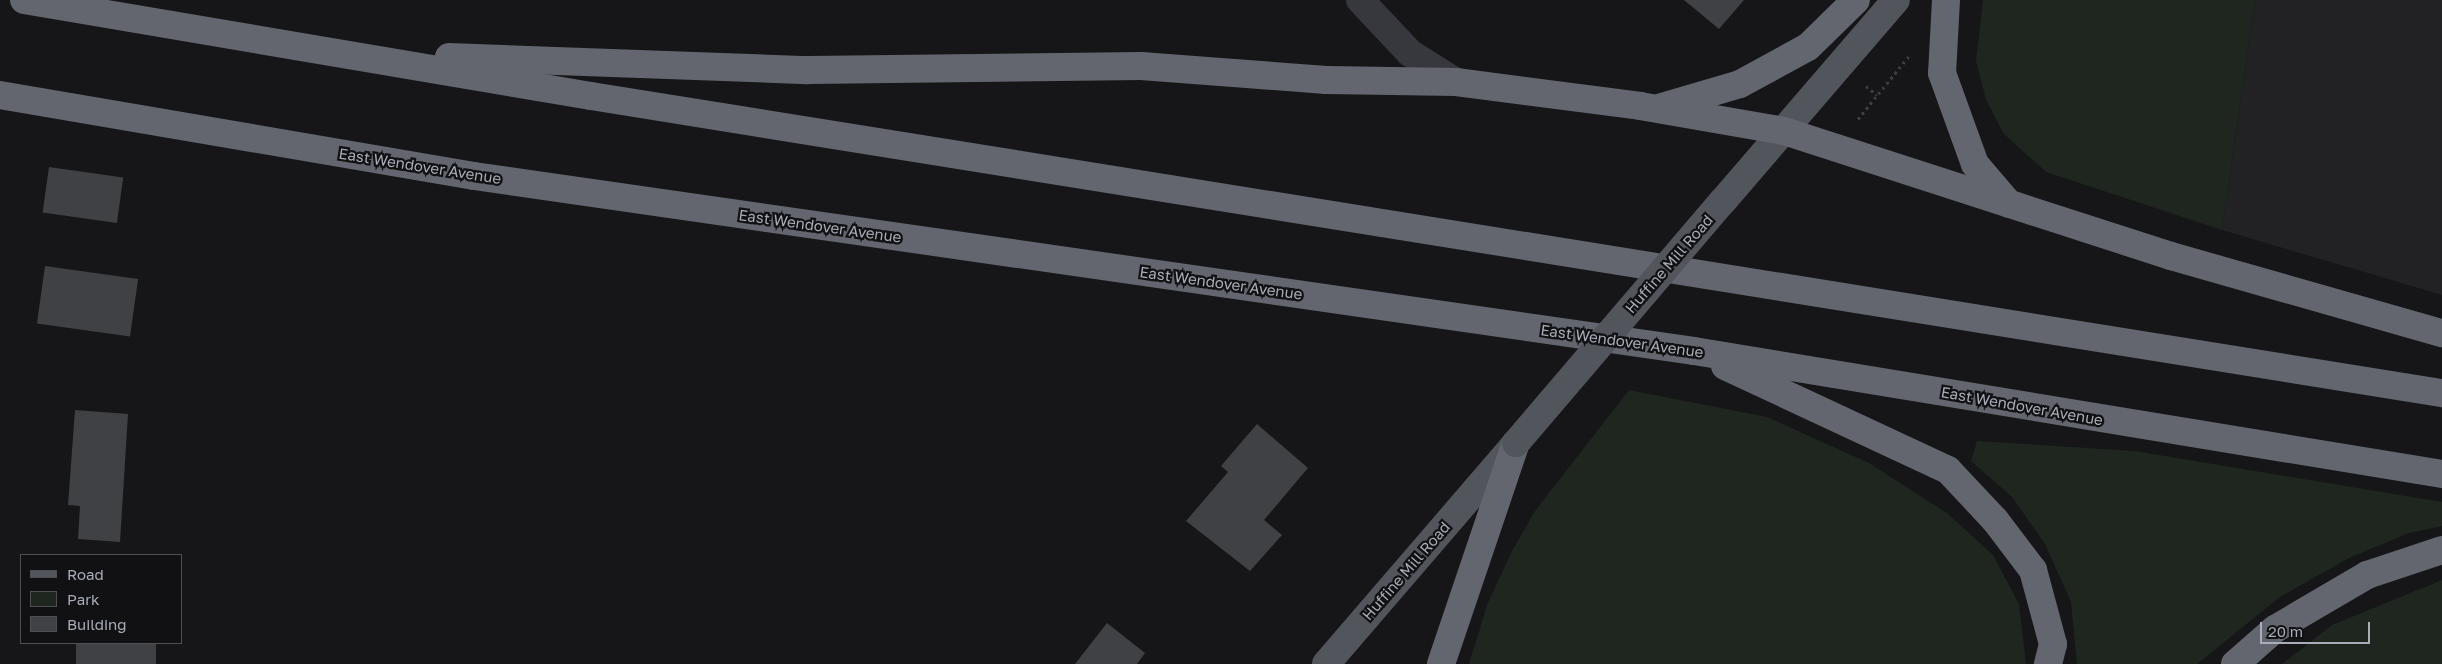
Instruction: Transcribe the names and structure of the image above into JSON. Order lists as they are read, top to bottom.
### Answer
{
  "streets": {
    "highway": ["East Wendover Avenue"],
    "main road": ["Huffine Mill Road"]
  },
  "legend": ["Road", "Park", "Building"],
  "scale_bar": "20 m"
}
